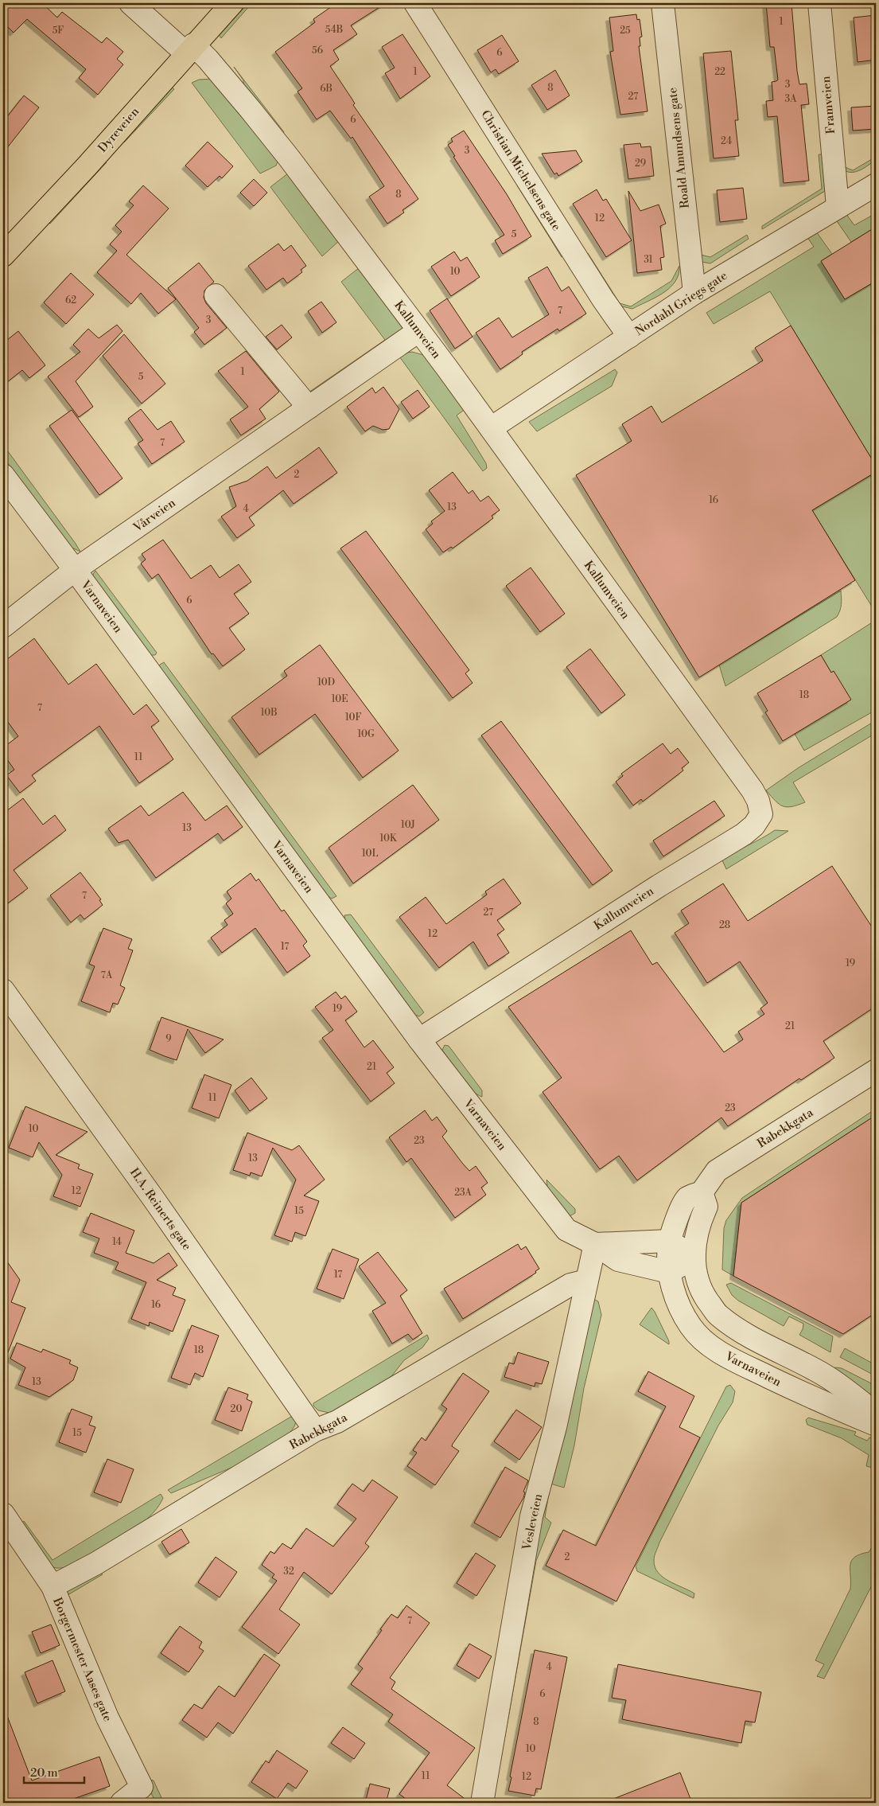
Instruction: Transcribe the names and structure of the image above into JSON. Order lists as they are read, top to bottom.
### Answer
{
  "streets": {
    "main road": ["Dyreveien"],
    "street": [
      "Framveien",
      "Roald Amundsens gate",
      "Christian Michelsens gate",
      "Nordahl Griegs gate",
      "Kallumveien",
      "Vårveien",
      "Varnaveien",
      "Rabekkgata",
      "H.A. Reinerts gate",
      "Vesleveien",
      "Borgermester Aases gate"
    ]
  },
  "crossings": [
    ["Framveien", "Nordahl Griegs gate"],
    ["Dyreveien", "Kallumveien"],
    ["Roald Amundsens gate", "Nordahl Griegs gate"],
    ["Christian Michelsens gate", "Nordahl Griegs gate"],
    ["Nordahl Griegs gate", "Kallumveien"],
    ["Kallumveien", "Vårveien"],
    ["Kallumveien", "Varnaveien"],
    ["Vårveien", "Varnaveien"],
    ["Varnaveien", "Rabekkgata"],
    ["Varnaveien", "Vesleveien"],
    ["Rabekkgata", "H.A. Reinerts gate"],
    ["Rabekkgata", "Vesleveien"],
    ["Rabekkgata", "Borgermester Aases gate"]
  ],
  "house_numbers": [
    "1",
    "54B",
    "5F",
    "25",
    "56",
    "6",
    "1",
    "22",
    "3",
    "8",
    "6B",
    "27",
    "3A",
    "6",
    "24",
    "3",
    "29",
    "8",
    "12",
    "5",
    "31",
    "10",
    "62",
    "7",
    "3",
    "1",
    "5",
    "7",
    "2",
    "16",
    "13",
    "4",
    "6",
    "10D",
    "18",
    "10E",
    "7",
    "10B",
    "10F",
    "10G",
    "11",
    "10J",
    "13",
    "10K",
    "10L",
    "7",
    "27",
    "28",
    "12",
    "17",
    "19",
    "7A",
    "19",
    "21",
    "9",
    "21",
    "11",
    "23",
    "10",
    "23",
    "13",
    "12",
    "23A",
    "15",
    "14",
    "17",
    "16",
    "18",
    "13",
    "20",
    "15",
    "2",
    "32",
    "7",
    "4",
    "6",
    "8",
    "10",
    "11",
    "12"
  ],
  "scale_bar": "20 m"
}
